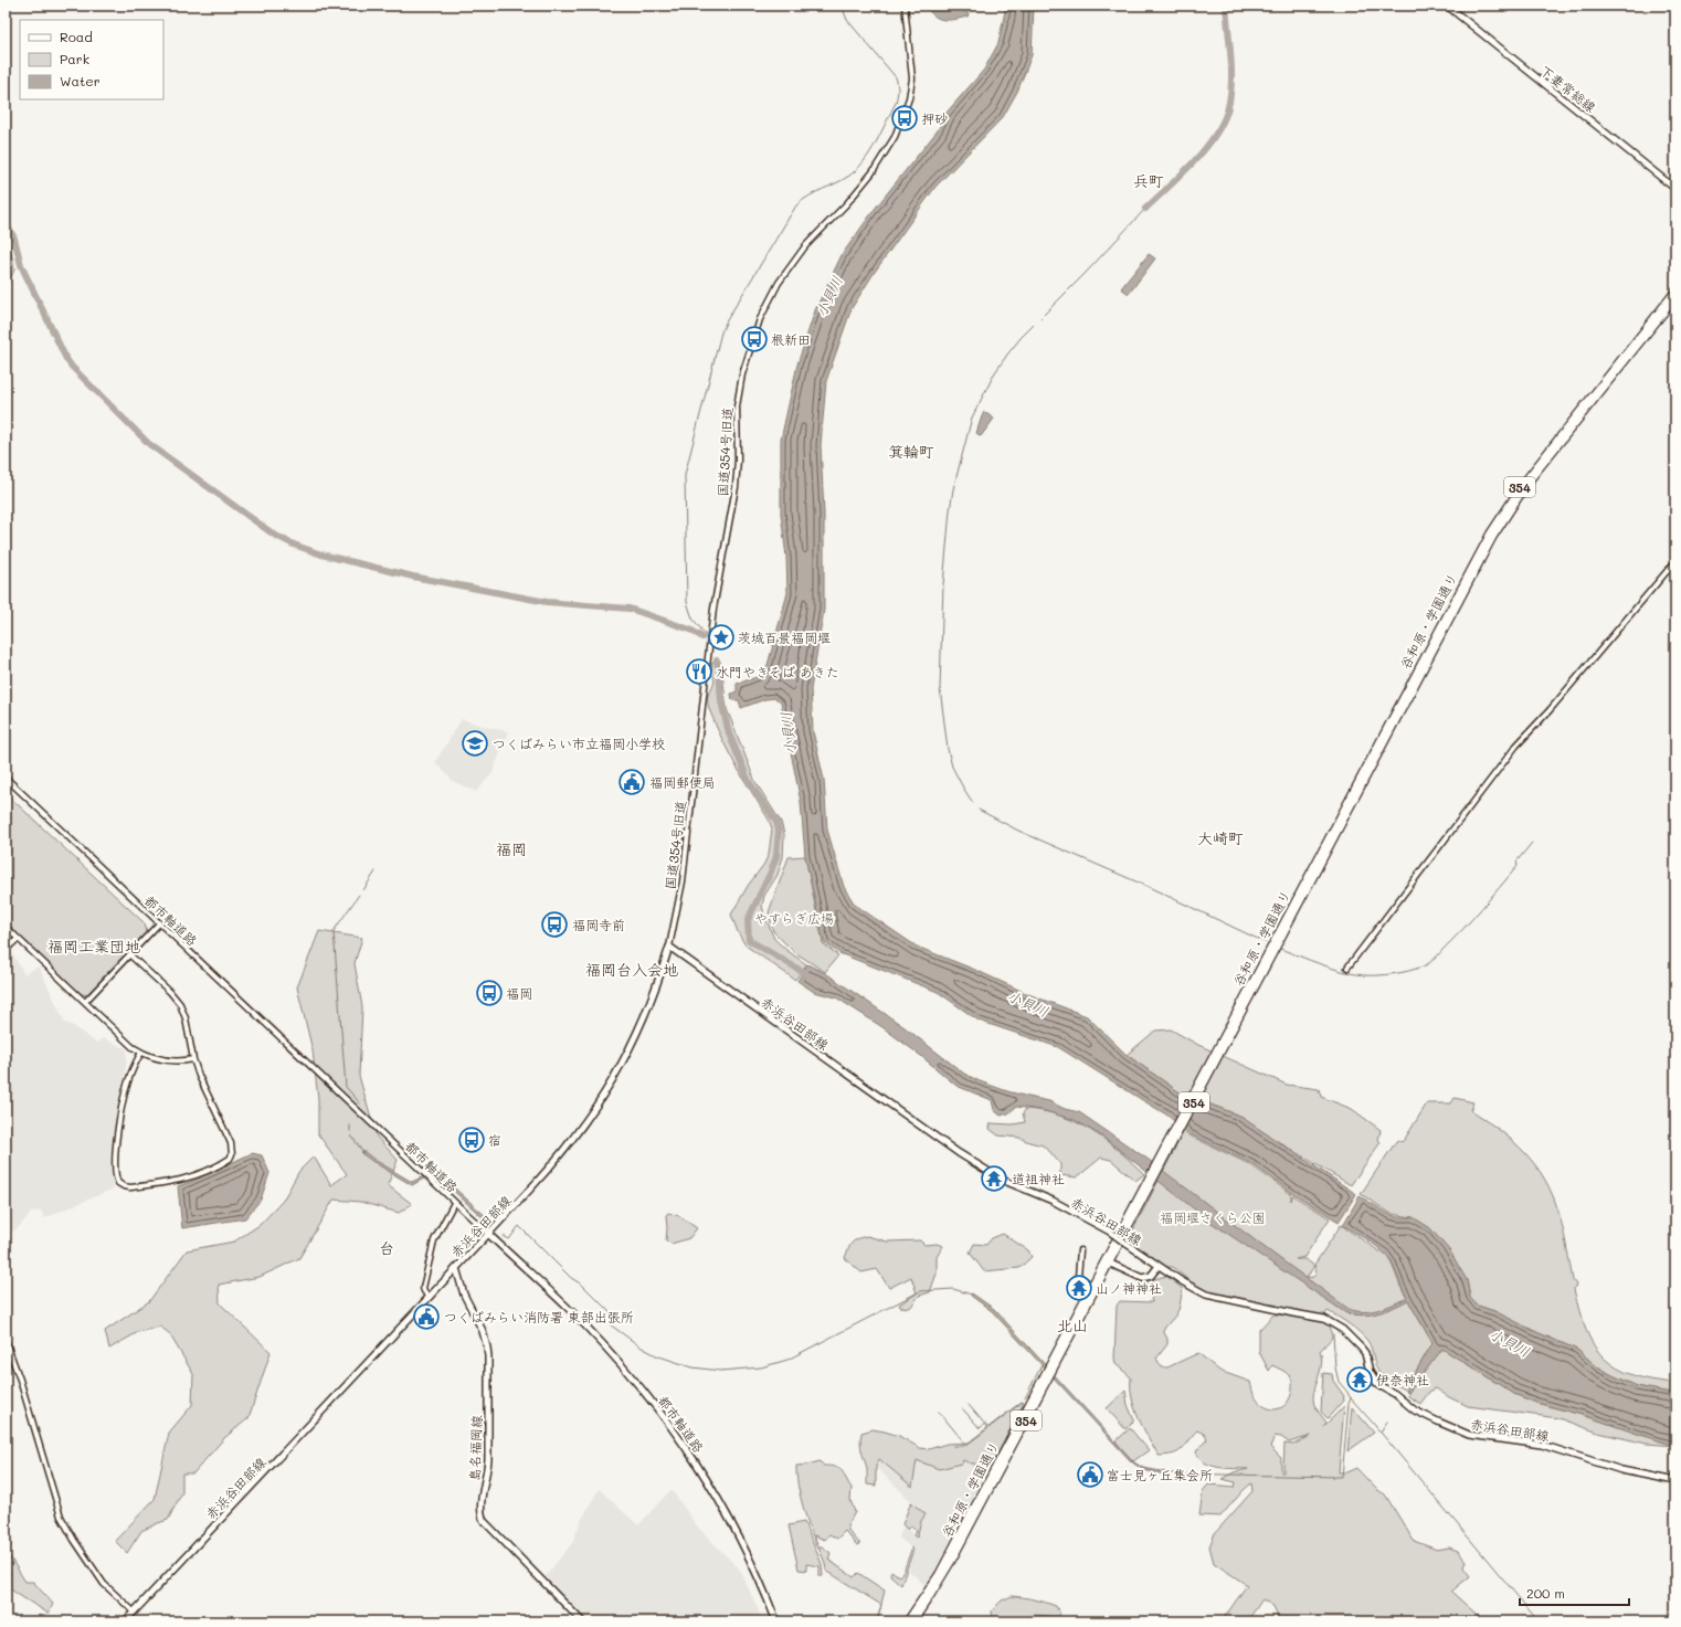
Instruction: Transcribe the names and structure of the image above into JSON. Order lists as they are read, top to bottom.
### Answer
{
  "streets": {
    "highway": ["354", "谷和原・学園通り"],
    "main road": [
      "下妻常総線",
      "都市軸道路",
      "赤浜谷田部線",
      "島名福岡線"
    ],
    "street": ["国道354号旧道"]
  },
  "crossings": [
    ["国道354号旧道", "赤浜谷田部線"],
    ["都市軸道路", "赤浜谷田部線"],
    ["赤浜谷田部線", "島名福岡線"]
  ],
  "districts": [
    "兵町",
    "箕輪町",
    "大崎町",
    "福岡",
    "福岡工業団地",
    "福岡台入会地",
    "台",
    "北山"
  ],
  "water": ["小貝川"],
  "parks": ["やすらぎ広場", "福岡堰さくら公園"],
  "places": {
    "bus stop": [
      "押砂",
      "根新田",
      "福岡寺前",
      "福岡",
      "宿"
    ],
    "place": ["茨城百景福岡堰"],
    "restaurant": ["水門やきそば あきた"],
    "school or university": ["つくばみらい市立福岡小学校"],
    "public building": ["福岡郵便局", "つくばみらい消防署 東部出張所", "富士見ヶ丘集会所"],
    "temple": ["道祖神社", "山ノ神神社", "伊奈神社"]
  },
  "legend": ["Road", "Park", "Water"],
  "scale_bar": "200 m"
}
